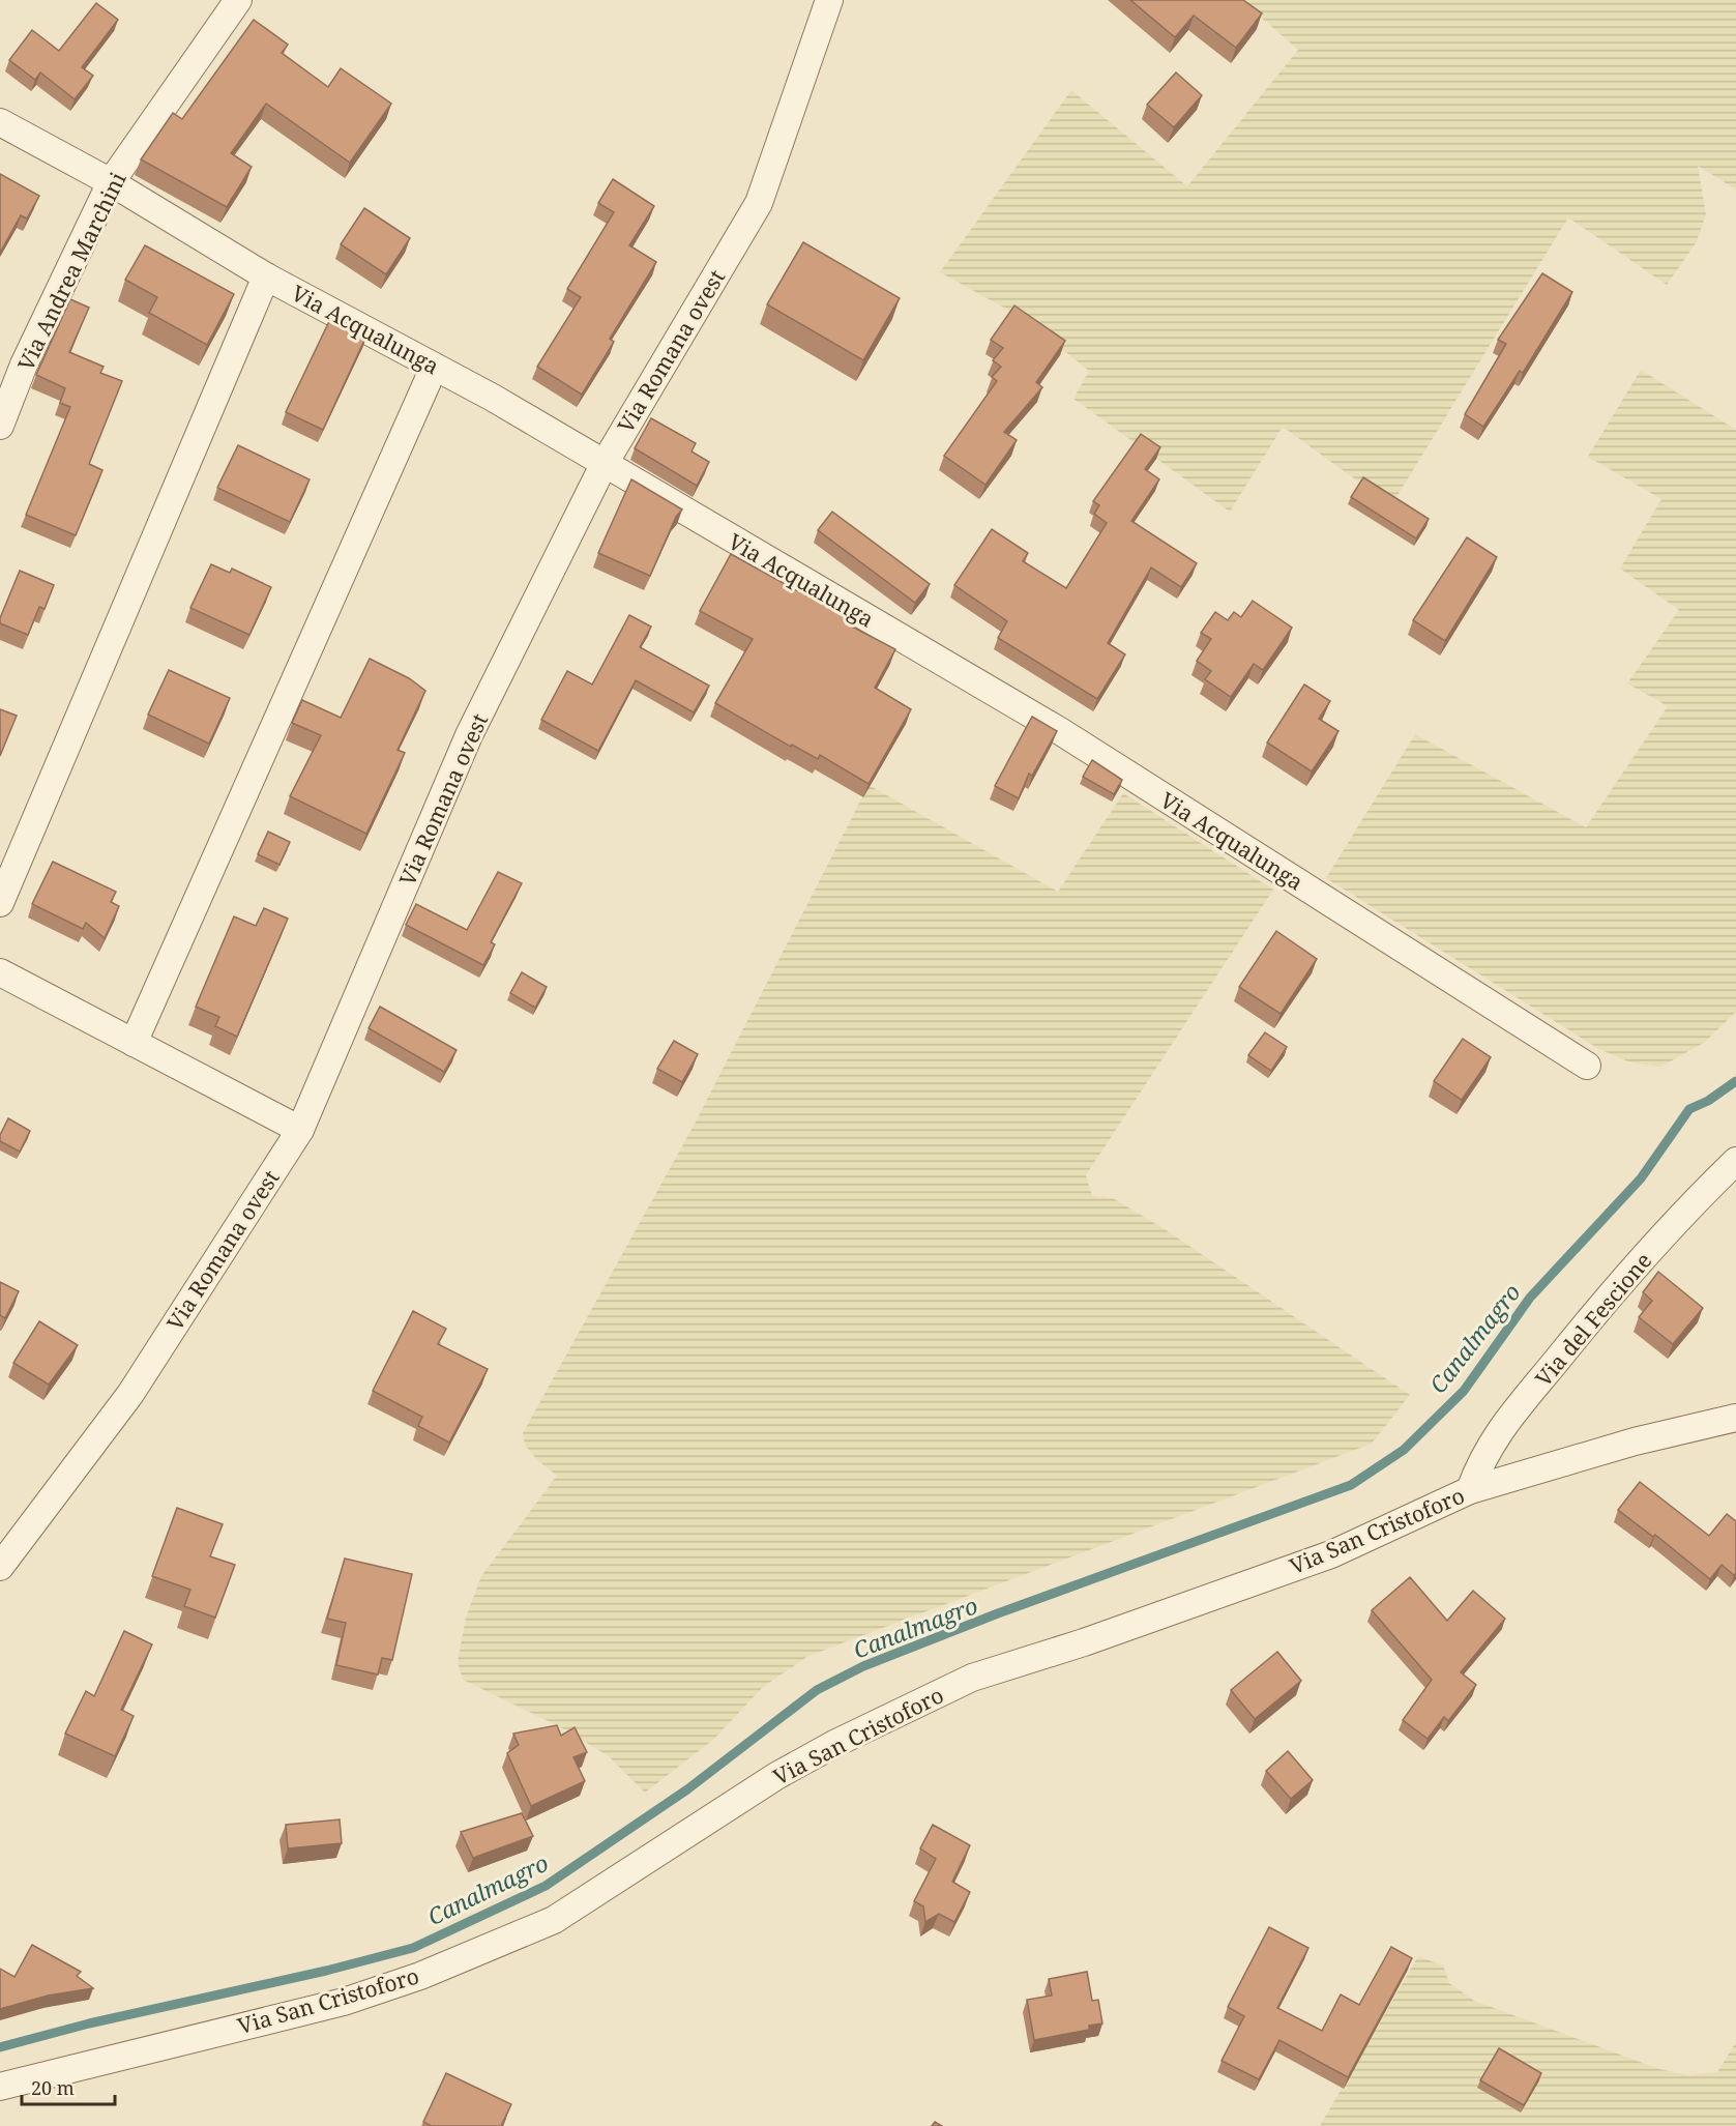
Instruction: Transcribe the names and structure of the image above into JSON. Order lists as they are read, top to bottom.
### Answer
{
  "streets": {
    "street": [
      "Via Andrea Marchini",
      "Via Acqualunga",
      "Via Romana ovest",
      "Via del Fescione",
      "Via San Cristoforo"
    ]
  },
  "crossings": [
    ["Via Andrea Marchini", "Via Acqualunga"],
    ["Via Acqualunga", "Via Romana ovest"],
    ["Via del Fescione", "Via San Cristoforo"]
  ],
  "water": ["Canalmagro"],
  "scale_bar": "20 m"
}
